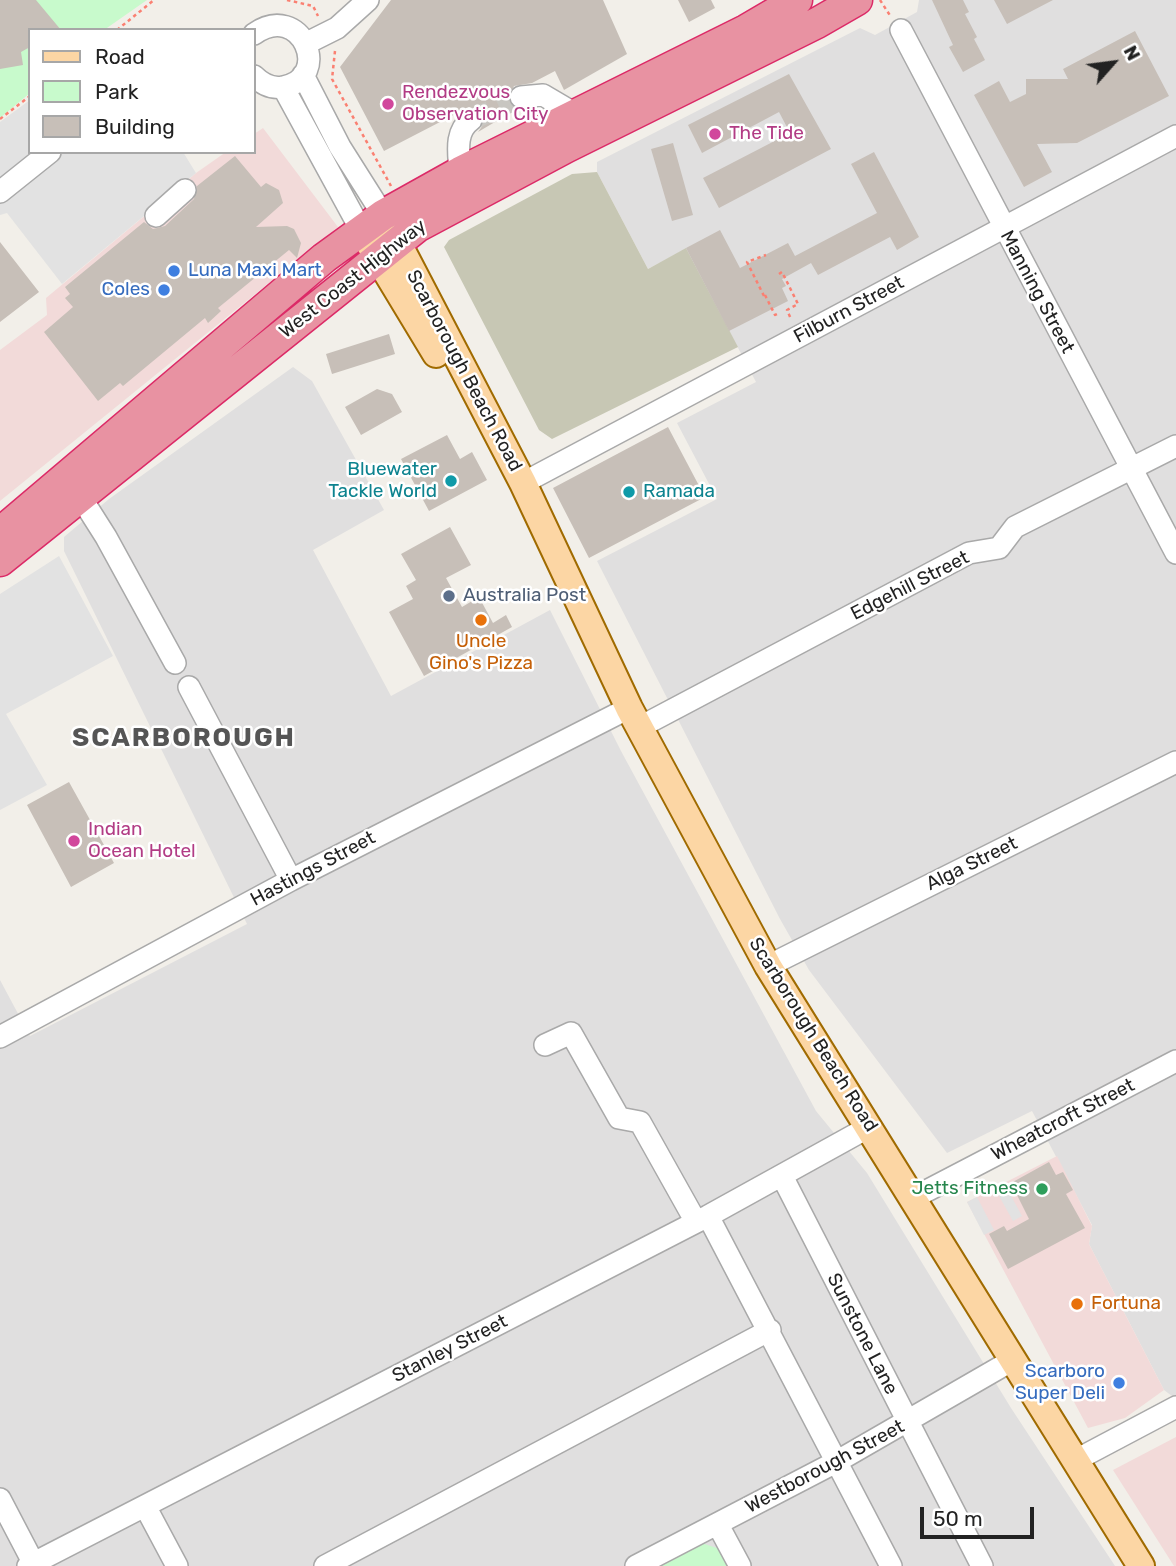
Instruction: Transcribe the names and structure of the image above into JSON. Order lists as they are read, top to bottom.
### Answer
{
  "streets": {
    "highway": ["West Coast Highway"],
    "main road": ["Scarborough Beach Road"],
    "street": [
      "Manning Street",
      "Filburn Street",
      "Edgehill Street",
      "Alga Street",
      "Hastings Street",
      "Wheatcroft Street",
      "Sunstone Lane",
      "Stanley Street",
      "Westborough Street"
    ]
  },
  "crossings": [
    ["West Coast Highway", "Scarborough Beach Road"],
    ["Manning Street", "Filburn Street"],
    ["Manning Street", "Edgehill Street"],
    ["Filburn Street", "Scarborough Beach Road"],
    ["Scarborough Beach Road", "Edgehill Street"],
    ["Scarborough Beach Road", "Alga Street"],
    ["Scarborough Beach Road", "Hastings Street"],
    ["Scarborough Beach Road", "Wheatcroft Street"],
    ["Scarborough Beach Road", "Stanley Street"],
    ["Scarborough Beach Road", "Westborough Street"],
    ["Edgehill Street", "Hastings Street"],
    ["Sunstone Lane", "Stanley Street"],
    ["Sunstone Lane", "Westborough Street"]
  ],
  "districts": ["SCARBOROUGH"],
  "places": [
    "Rendezvous Observation City",
    "The Tide",
    "Luna Maxi Mart",
    "Coles",
    "Bluewater Tackle World",
    "Ramada",
    "Australia Post",
    "Uncle Gino's Pizza",
    "Indian Ocean Hotel",
    "Jetts Fitness",
    "Fortuna",
    "Scarboro Super Deli"
  ],
  "legend": ["Road", "Park", "Building"],
  "scale_bar": "50 m",
  "north": "top right"
}
